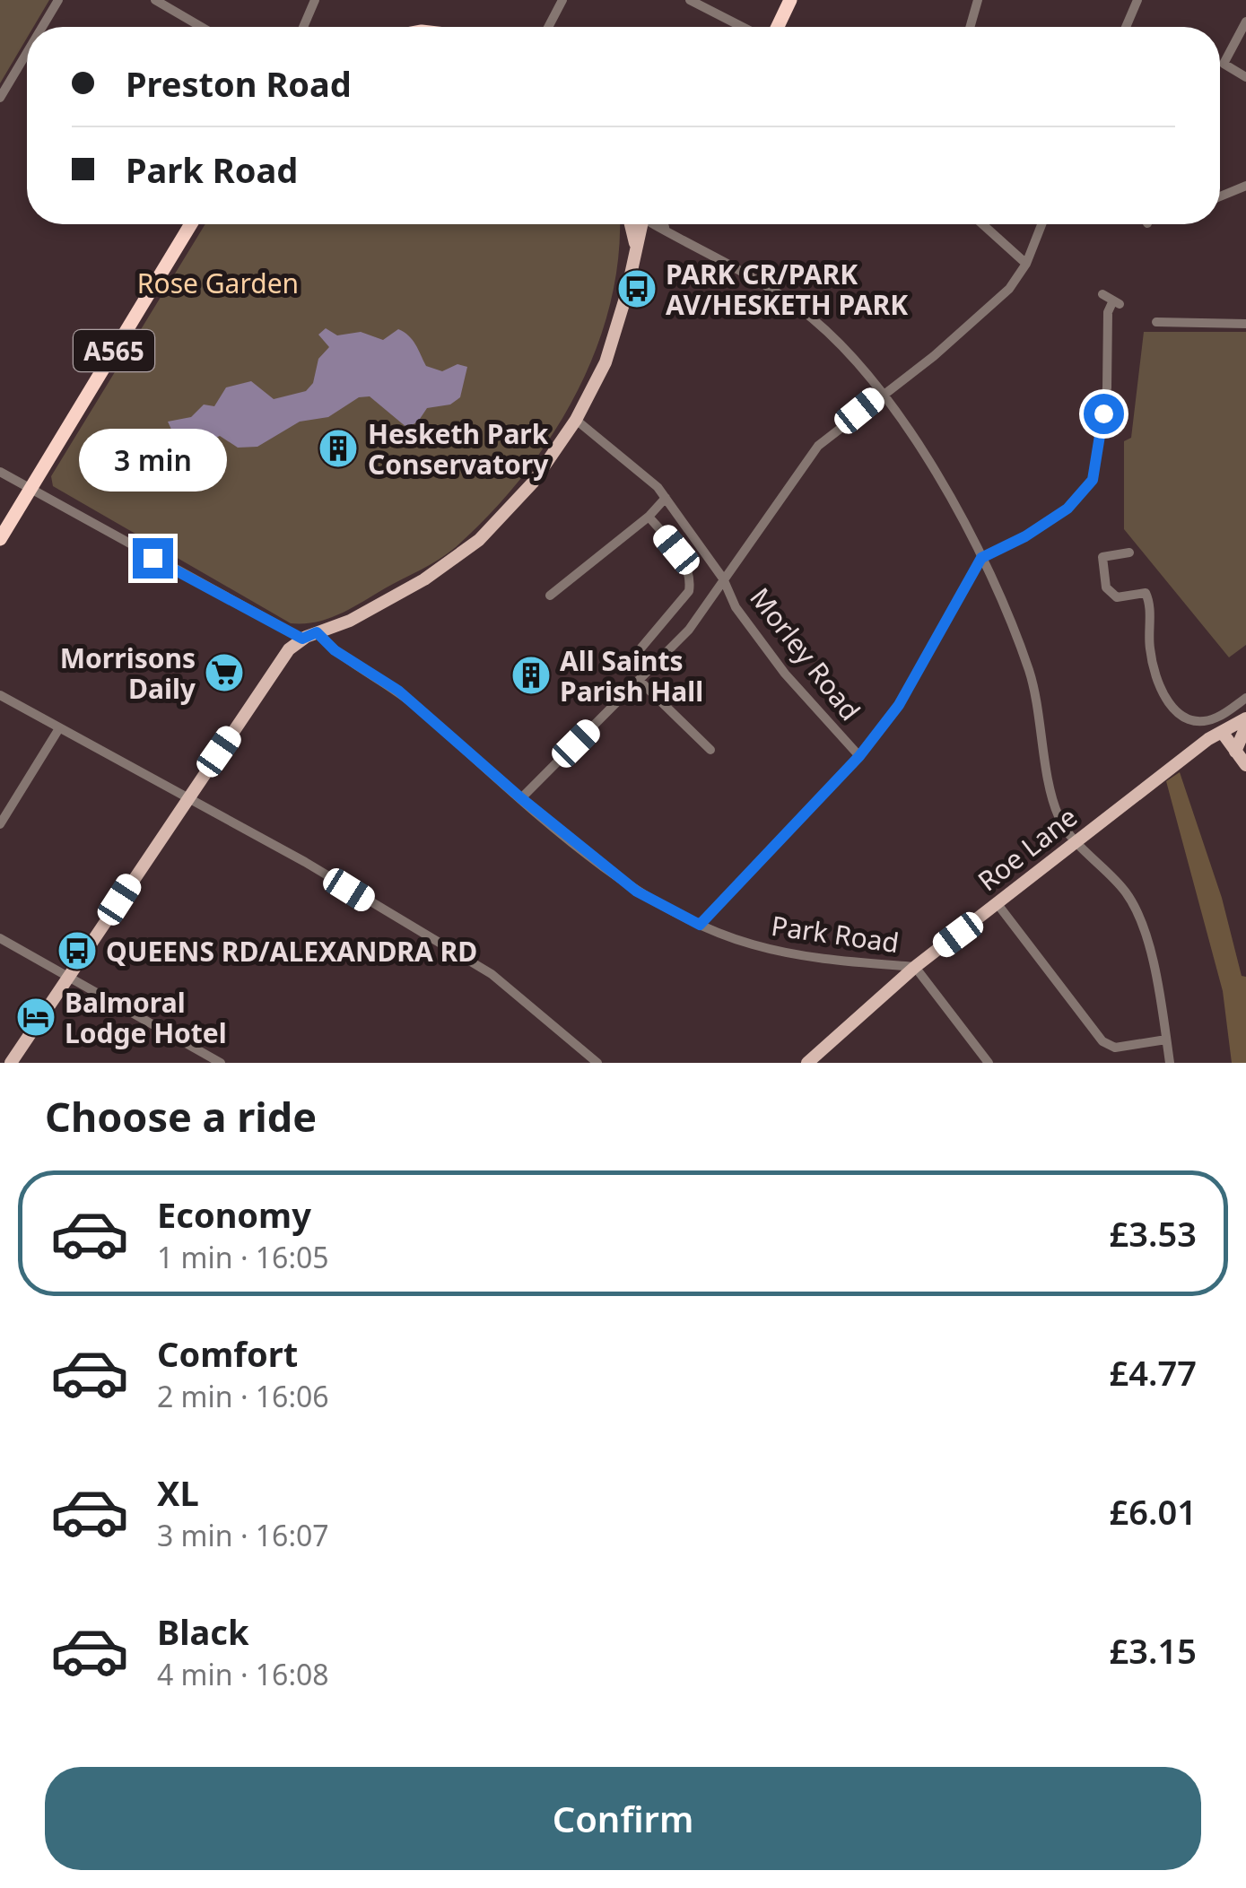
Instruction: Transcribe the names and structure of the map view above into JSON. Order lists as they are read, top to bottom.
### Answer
{
  "streets": {
    "highway": ["A565"],
    "main road": ["Roe Lane"],
    "street": ["Morley Road", "Park Road"]
  },
  "crossings": [
    ["Roe Lane", "Park Road"]
  ],
  "parks": ["Rose Garden"],
  "places": {
    "bus stop": ["PARK CR/PARK AV/HESKETH PARK", "QUEENS RD/ALEXANDRA RD"],
    "building": ["Hesketh Park Conservatory", "All Saints Parish Hall"],
    "supermarket": ["Morrisons Daily"],
    "hotel": ["Balmoral Lodge Hotel"]
  },
  "page": {
    "banner": ["Preston Road", "Park Road"],
    "bubble": "3 min",
    "heading": "Choose a ride",
    "list": [
      {
        "name": "Economy",
        "note": "1 min · 16:05",
        "value": "£3.53"
      },
      {
        "name": "Comfort",
        "note": "2 min · 16:06",
        "value": "£4.77"
      },
      {
        "name": "XL",
        "note": "3 min · 16:07",
        "value": "£6.01"
      },
      {
        "name": "Black",
        "note": "4 min · 16:08",
        "value": "£3.15"
      }
    ],
    "buttons": "Confirm"
  }
}
